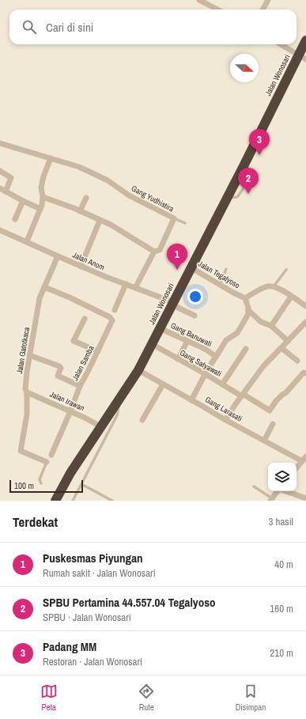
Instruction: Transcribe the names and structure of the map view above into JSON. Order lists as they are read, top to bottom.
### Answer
{
  "streets": {
    "highway": ["Jalan Wonosari"],
    "street": [
      "Gang Yudhistira",
      "Jalan Anom",
      "Jalan Tegalyoso",
      "Gang Banuwati",
      "Jalan Gatotkaca",
      "Jalan Samba",
      "Gang Satyawati",
      "Jalan Irawan",
      "Gang Larasati"
    ]
  },
  "crossings": [
    ["Jalan Wonosari", "Jalan Anom"],
    ["Jalan Wonosari", "Jalan Tegalyoso"],
    ["Jalan Wonosari", "Gang Banuwati"],
    ["Jalan Wonosari", "Gang Satyawati"],
    ["Jalan Wonosari", "Jalan Irawan"],
    ["Jalan Wonosari", "Gang Larasati"],
    ["Gang Yudhistira", "Jalan Anom"],
    ["Jalan Anom", "Jalan Gatotkaca"],
    ["Jalan Gatotkaca", "Jalan Samba"],
    ["Jalan Gatotkaca", "Jalan Irawan"],
    ["Jalan Samba", "Jalan Irawan"]
  ],
  "scale_bar": "100 m",
  "north": "right",
  "page": {
    "search": "Cari di sini",
    "pins": ["3", "2", "1"],
    "scale": "100 m",
    "heading": ["Terdekat", "3 hasil"],
    "list": [
      {
        "mark": "1",
        "name": "Puskesmas Piyungan",
        "note": "Rumah sakit · Jalan Wonosari",
        "value": "40 m"
      },
      {
        "mark": "2",
        "name": "SPBU Pertamina 44.557.04 Tegalyoso",
        "note": "SPBU · Jalan Wonosari",
        "value": "160 m"
      },
      {
        "mark": "3",
        "name": "Padang MM",
        "note": "Restoran · Jalan Wonosari",
        "value": "210 m"
      }
    ],
    "nav": ["Peta", "Rute", "Disimpan"]
  }
}
